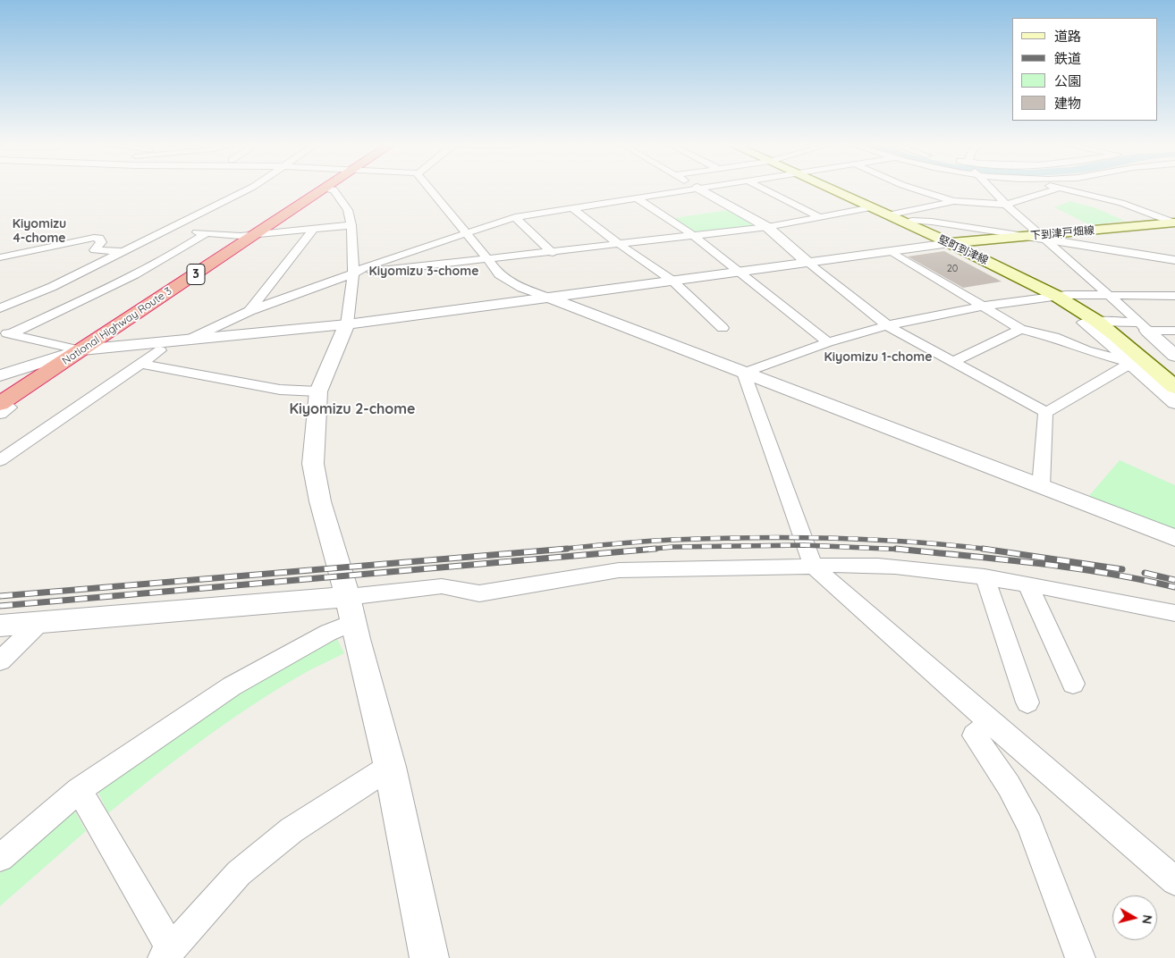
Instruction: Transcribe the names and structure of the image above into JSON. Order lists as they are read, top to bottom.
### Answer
{
  "streets": {
    "highway": ["3", "National Highway Route 3"],
    "main road": ["下到津戸畑線", "堅町到津線"]
  },
  "crossings": [
    ["下到津戸畑線", "堅町到津線"]
  ],
  "districts": [
    "Kiyomizu 4-chome",
    "Kiyomizu 3-chome",
    "Kiyomizu 1-chome",
    "Kiyomizu 2-chome"
  ],
  "house_numbers": ["20"],
  "legend": [
    "道路",
    "鉄道",
    "公園",
    "建物"
  ],
  "north": "right"
}
